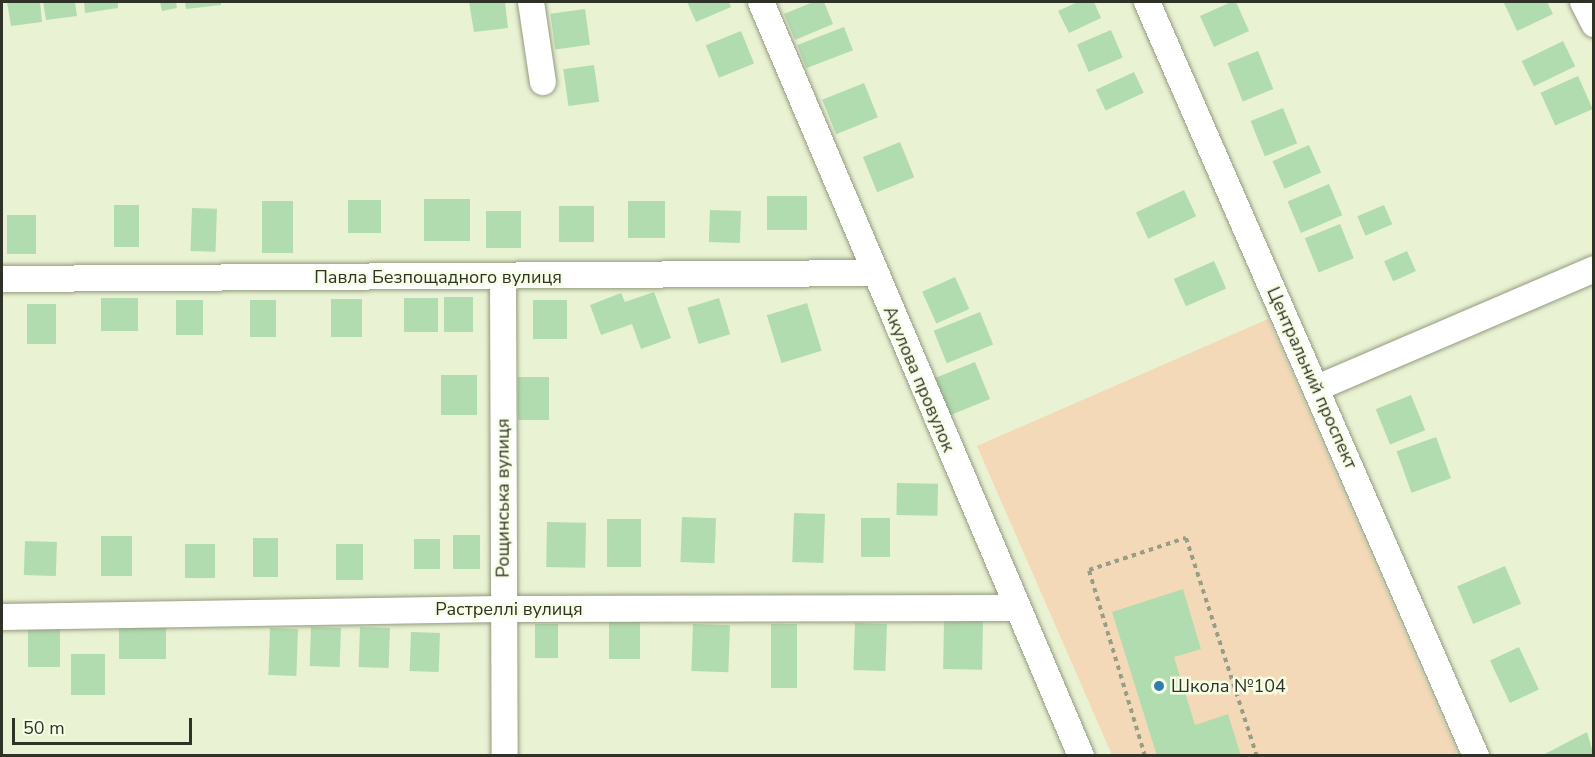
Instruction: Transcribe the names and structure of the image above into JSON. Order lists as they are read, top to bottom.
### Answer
{
  "streets": {
    "street": [
      "Павла Безпощадного вулиця",
      "Центральний проспект",
      "Акулова провулок",
      "Рощинська вулиця",
      "Растреллі вулиця"
    ]
  },
  "crossings": [
    ["Павла Безпощадного вулиця", "Акулова провулок"],
    ["Павла Безпощадного вулиця", "Рощинська вулиця"],
    ["Акулова провулок", "Растреллі вулиця"],
    ["Рощинська вулиця", "Растреллі вулиця"]
  ],
  "places": ["Школа №104"],
  "scale_bar": "50 m"
}
